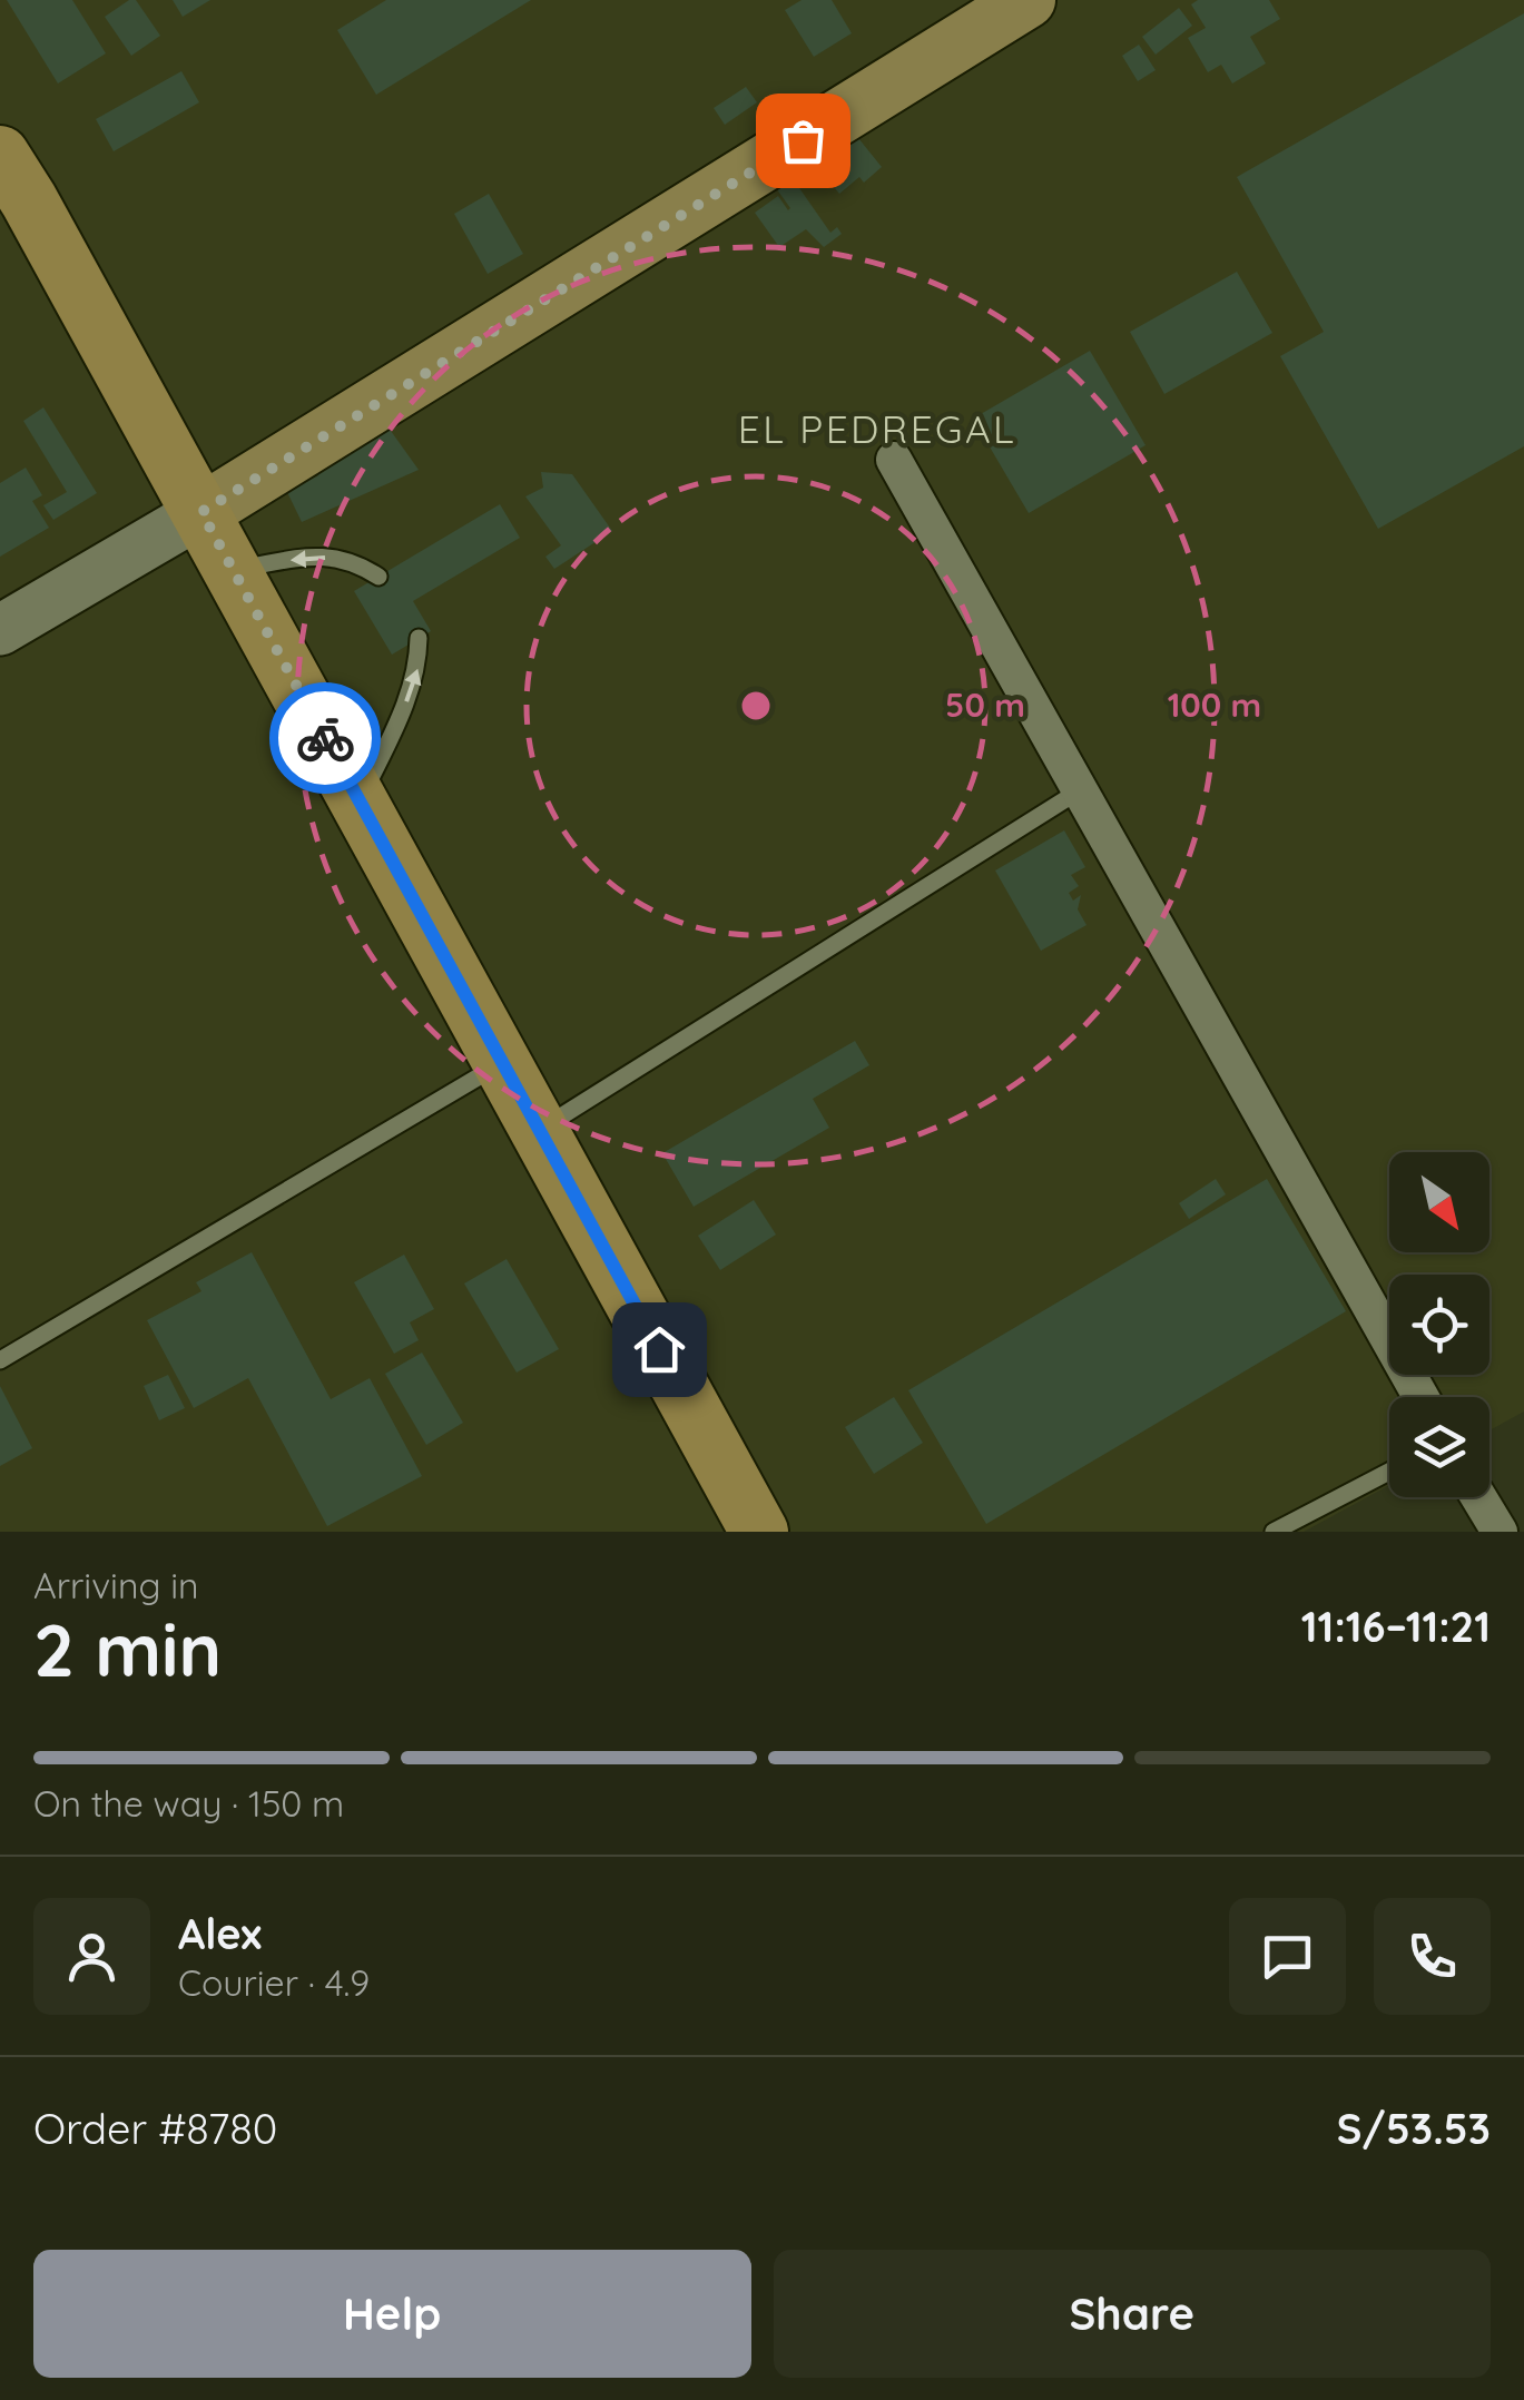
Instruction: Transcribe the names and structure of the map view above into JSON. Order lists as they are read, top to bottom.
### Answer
{
  "districts": ["EL PEDREGAL"],
  "north": "bottom right",
  "page": {
    "heading": ["2 min", "Arriving in", "11:16–11:21"],
    "panel": [
      "Alex",
      "Courier · 4.9",
      "Order #8780",
      "S/53.53"
    ],
    "bar": "On the way · 150 m",
    "buttons": ["Help", "Share"]
  },
  "rings": ["50 m", "100 m"]
}
